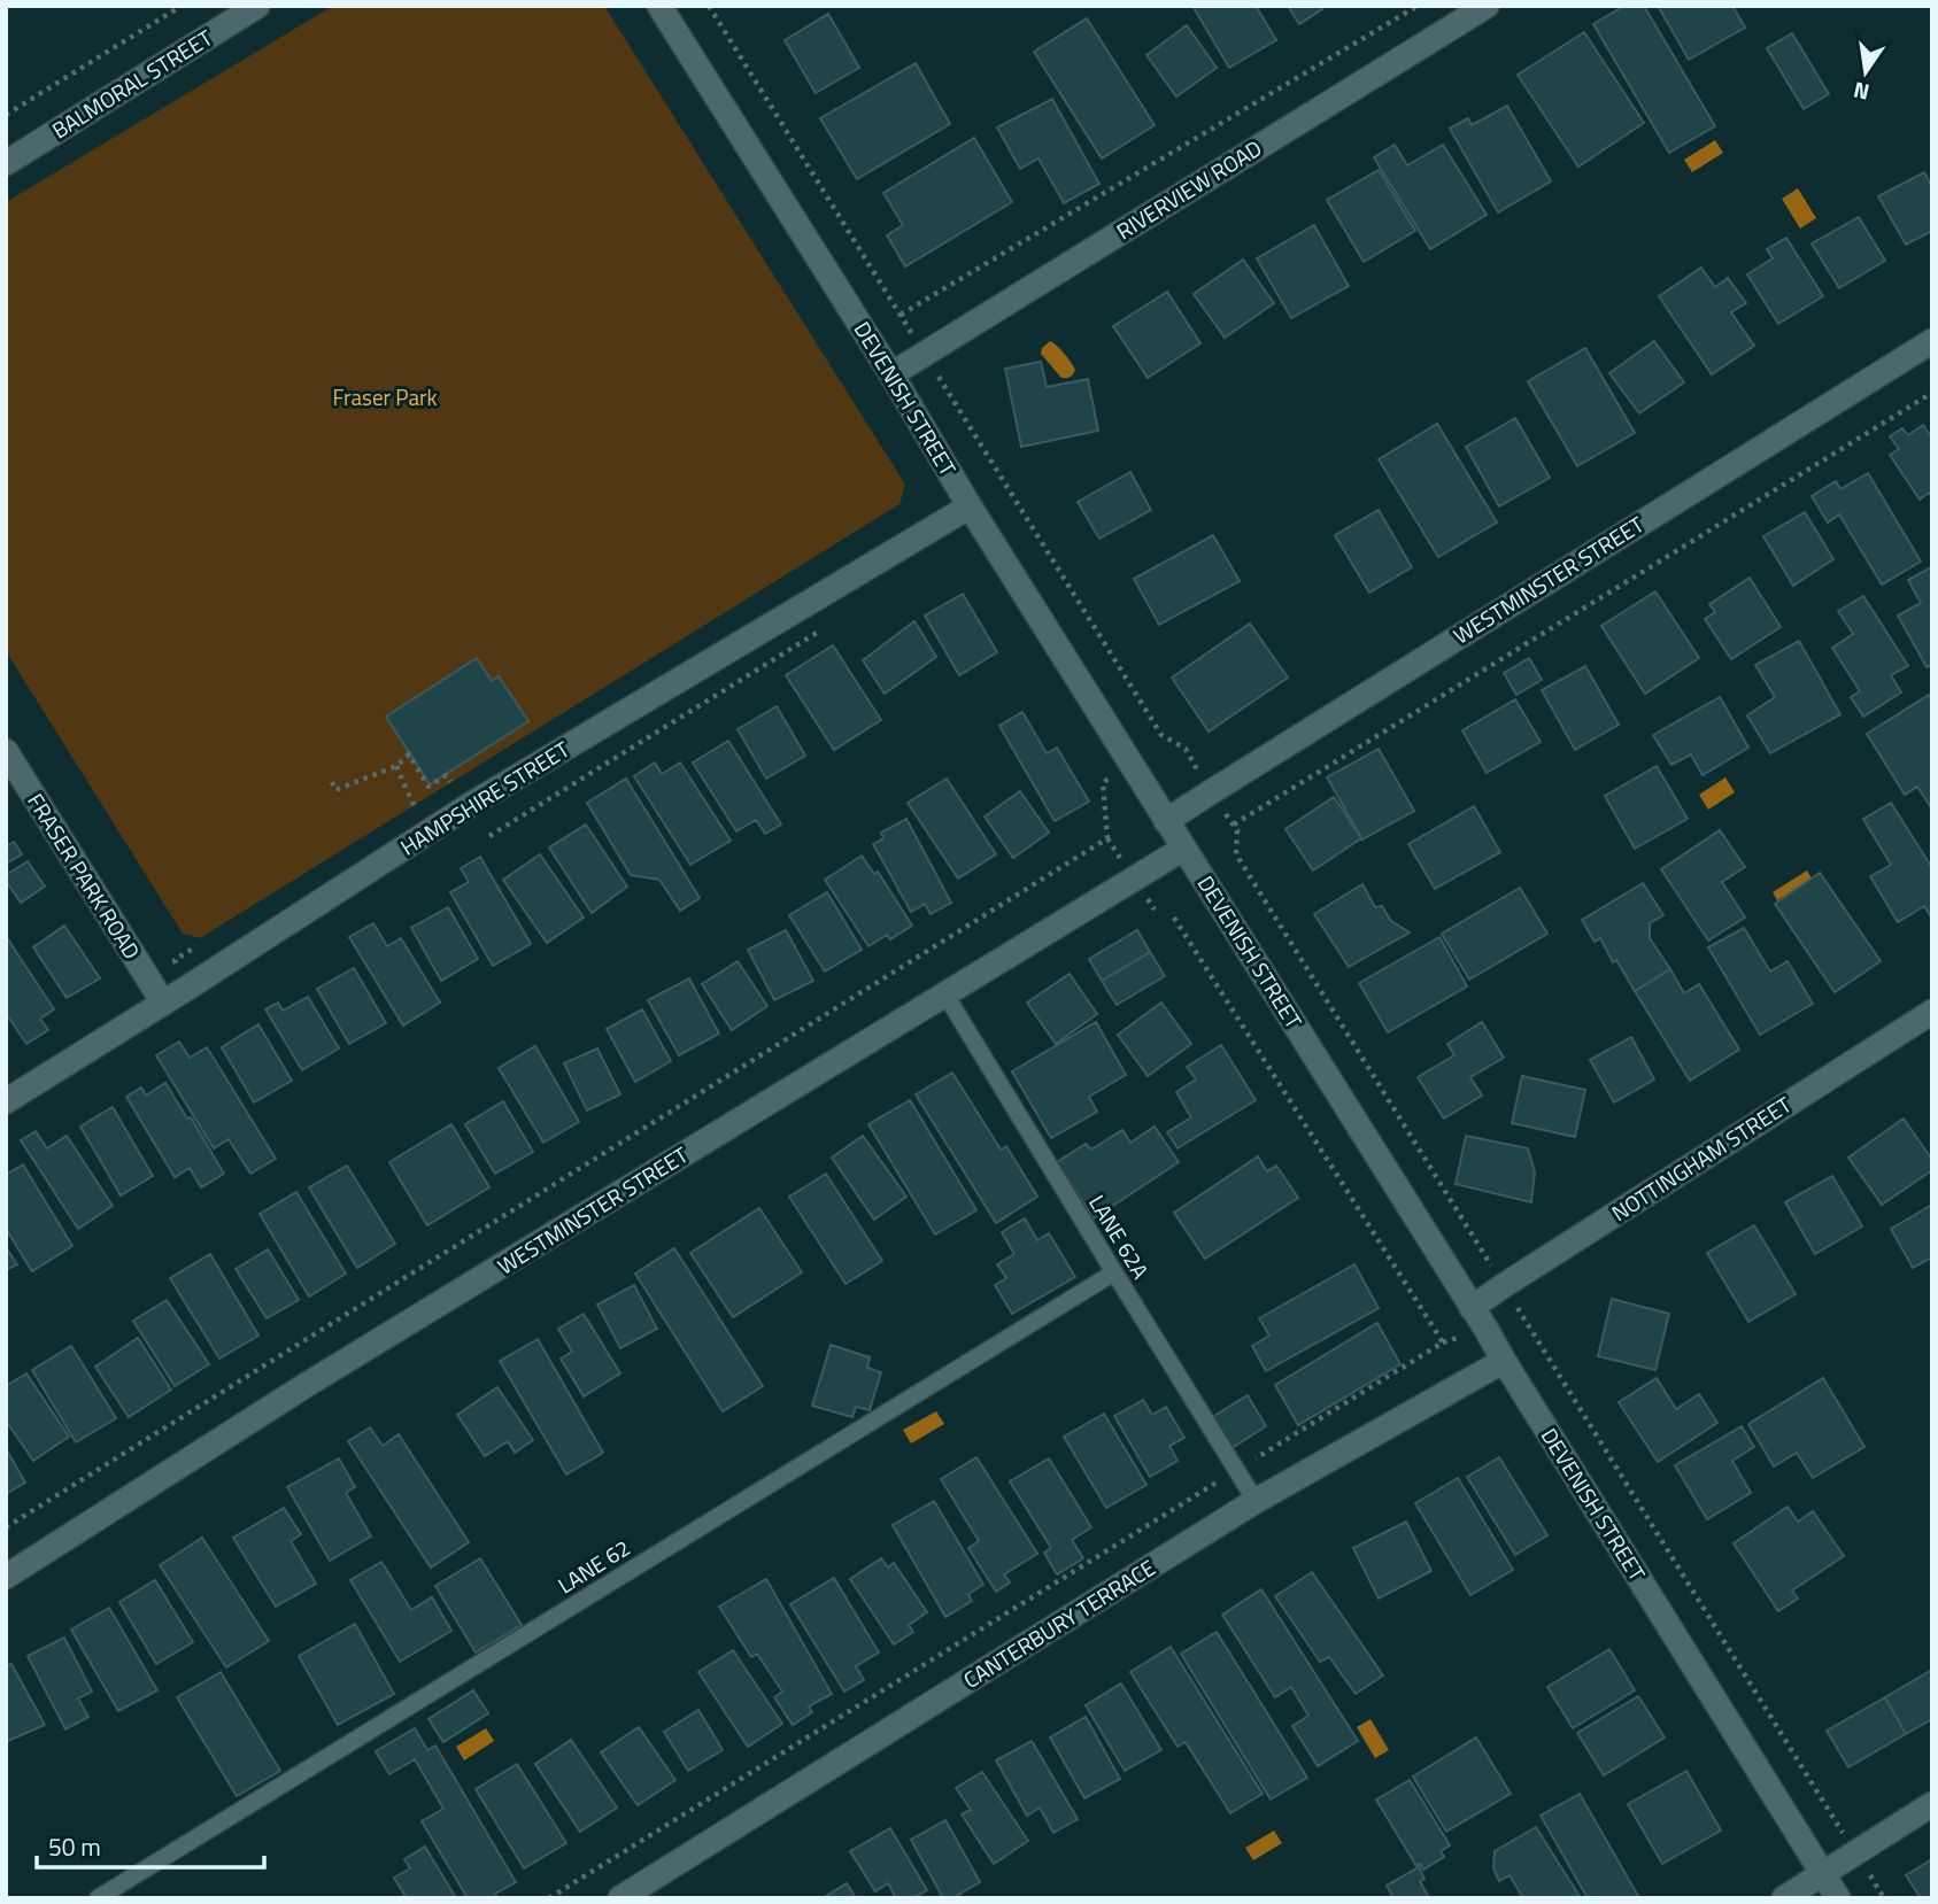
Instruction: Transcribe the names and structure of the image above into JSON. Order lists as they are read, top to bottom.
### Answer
{
  "streets": {
    "street": [
      "BALMORAL STREET",
      "RIVERVIEW ROAD",
      "DEVENISH STREET",
      "WESTMINSTER STREET",
      "HAMPSHIRE STREET",
      "FRASER PARK ROAD",
      "NOTTINGHAM STREET",
      "CANTERBURY TERRACE"
    ],
    "lane": ["LANE 62A", "LANE 62"]
  },
  "crossings": [
    ["RIVERVIEW ROAD", "DEVENISH STREET"],
    ["DEVENISH STREET", "WESTMINSTER STREET"],
    ["DEVENISH STREET", "HAMPSHIRE STREET"],
    ["DEVENISH STREET", "NOTTINGHAM STREET"],
    ["DEVENISH STREET", "CANTERBURY TERRACE"],
    ["WESTMINSTER STREET", "LANE 62A"],
    ["HAMPSHIRE STREET", "FRASER PARK ROAD"],
    ["LANE 62A", "LANE 62"],
    ["LANE 62A", "CANTERBURY TERRACE"]
  ],
  "parks": ["Fraser Park"],
  "scale_bar": "50 m",
  "north": "bottom"
}
